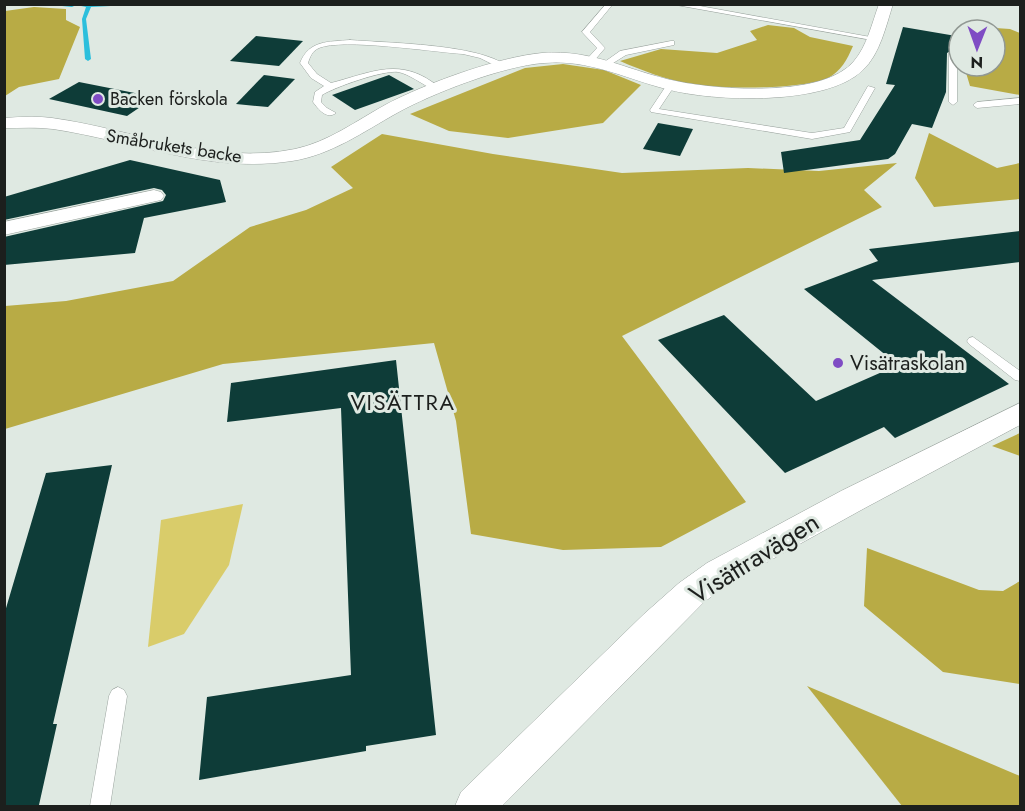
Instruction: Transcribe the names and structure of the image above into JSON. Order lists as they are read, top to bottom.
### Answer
{
  "streets": {
    "street": ["Småbrukets backe", "Visättravägen"]
  },
  "districts": ["VISÄTTRA"],
  "places": ["Backen förskola", "Visätraskolan"],
  "north": "bottom"
}
